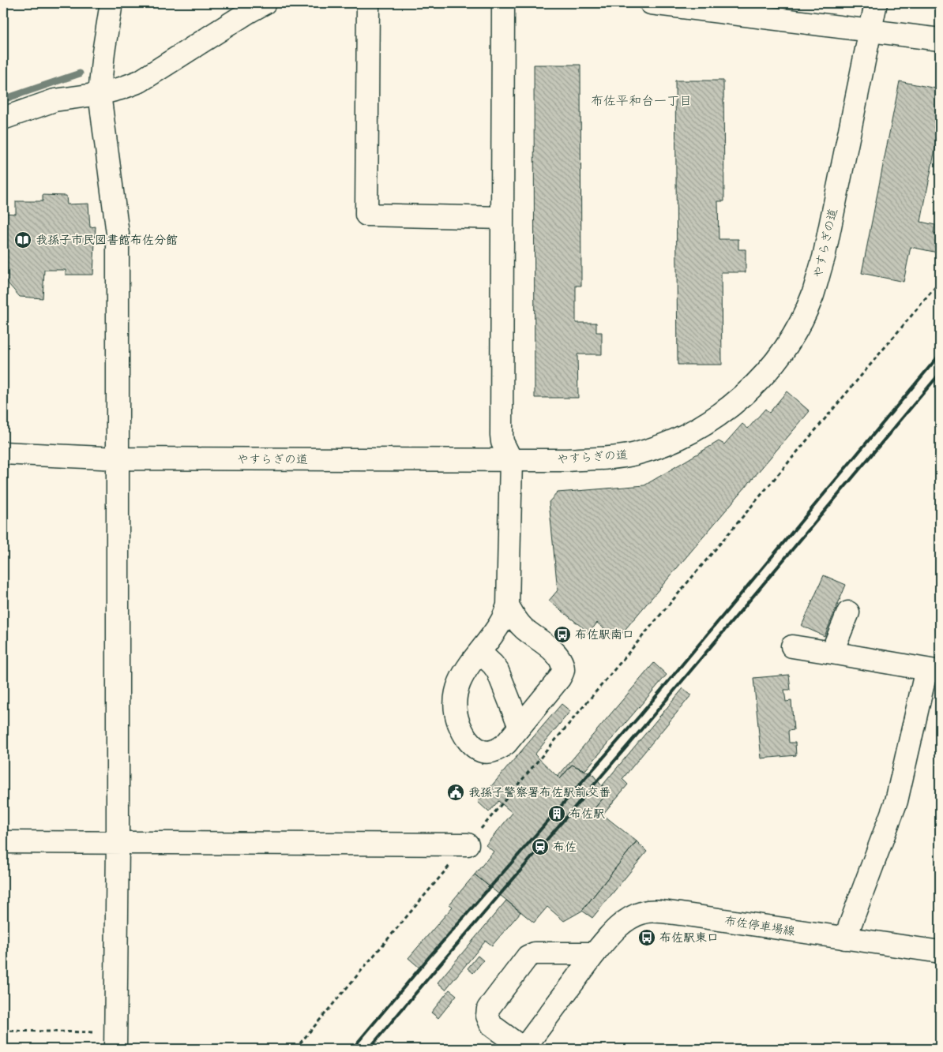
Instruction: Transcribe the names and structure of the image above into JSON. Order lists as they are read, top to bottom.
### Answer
{
  "streets": {
    "street": ["やすらぎの道", "布佐停車場線"]
  },
  "districts": ["布佐平和台一丁目"],
  "places": {
    "library": ["我孫子市民図書館布佐分館"],
    "bus stop": ["布佐駅南口", "布佐駅東口"],
    "public building": ["我孫子警察署布佐駅前交番"],
    "building": ["布佐駅"],
    "station": ["布佐"]
  }
}
